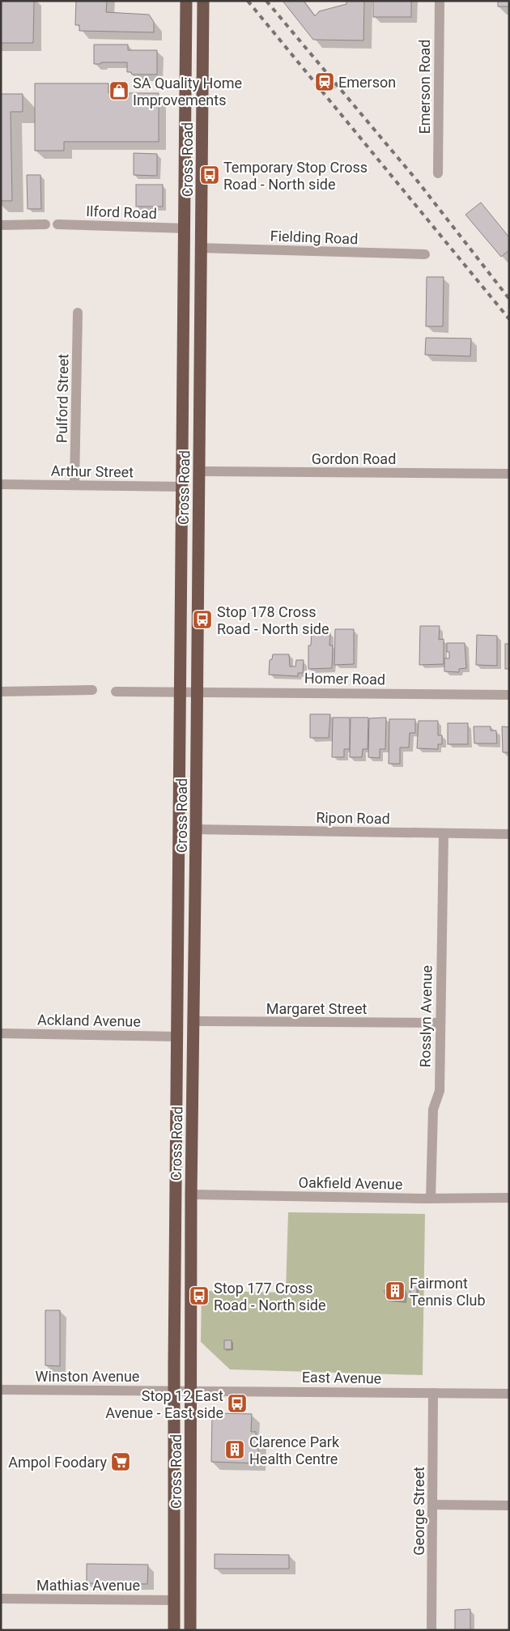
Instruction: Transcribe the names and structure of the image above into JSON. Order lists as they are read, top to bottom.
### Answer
{
  "streets": {
    "highway": ["Cross Road"],
    "street": [
      "Emerson Road",
      "Ilford Road",
      "Fielding Road",
      "Pulford Street",
      "Gordon Road",
      "Arthur Street",
      "Homer Road",
      "Ripon Road",
      "Margaret Street",
      "Rosslyn Avenue",
      "Ackland Avenue",
      "Oakfield Avenue",
      "Winston Avenue",
      "East Avenue",
      "George Street",
      "Mathias Avenue"
    ]
  },
  "crossings": [
    ["Cross Road", "Ilford Road"],
    ["Cross Road", "Fielding Road"],
    ["Cross Road", "Gordon Road"],
    ["Cross Road", "Arthur Street"],
    ["Cross Road", "Homer Road"],
    ["Cross Road", "Ripon Road"],
    ["Cross Road", "Margaret Street"],
    ["Cross Road", "Ackland Avenue"],
    ["Cross Road", "Oakfield Avenue"],
    ["Cross Road", "Winston Avenue"],
    ["Cross Road", "East Avenue"],
    ["Cross Road", "Mathias Avenue"],
    ["Pulford Street", "Arthur Street"],
    ["Ripon Road", "Rosslyn Avenue"],
    ["Margaret Street", "Rosslyn Avenue"],
    ["Rosslyn Avenue", "Oakfield Avenue"],
    ["Winston Avenue", "East Avenue"],
    ["East Avenue", "George Street"]
  ],
  "places": {
    "station": ["Emerson"],
    "shop": ["SA Quality Home Improvements"],
    "bus stop": [
      "Temporary Stop Cross Road - North side",
      "Stop 178 Cross Road - North side",
      "Stop 177 Cross Road - North side",
      "Stop 12 East Avenue - East side"
    ],
    "building": ["Fairmont Tennis Club", "Clarence Park Health Centre"],
    "supermarket": ["Ampol Foodary"]
  }
}
